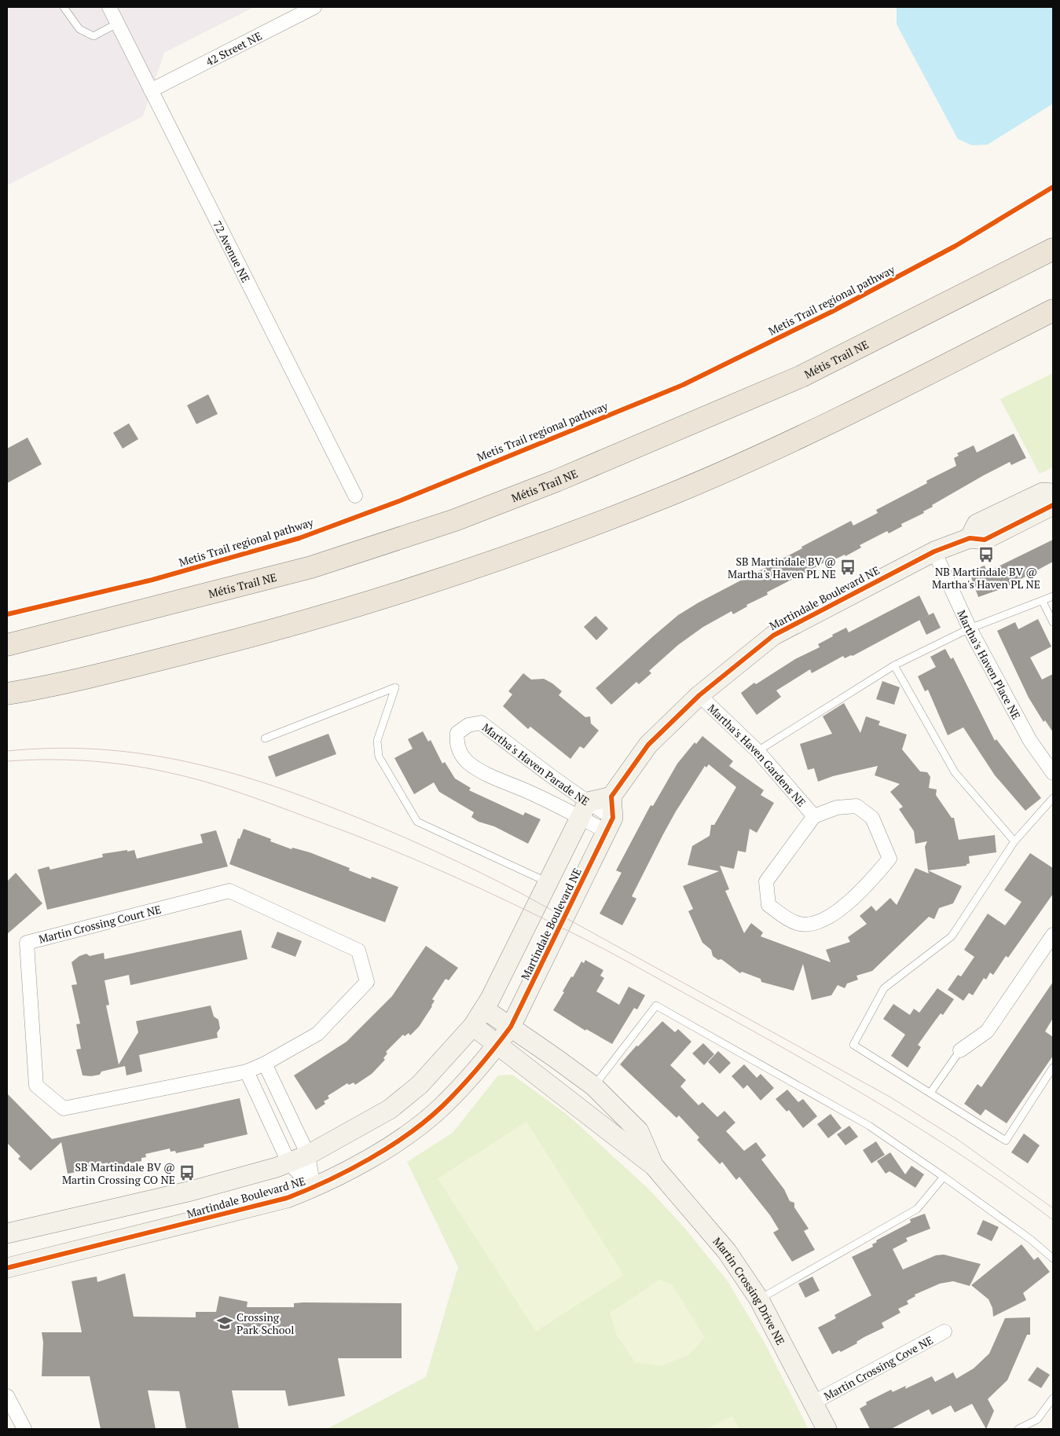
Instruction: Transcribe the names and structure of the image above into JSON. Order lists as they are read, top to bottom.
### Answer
{
  "streets": {
    "main road": ["Métis Trail NE"],
    "street": [
      "42 Street NE",
      "72 Avenue NE",
      "Martindale Boulevard NE",
      "Martha's Haven Place NE",
      "Martha's Haven Gardens NE",
      "Martha's Haven Parade NE",
      "Martin Crossing Court NE",
      "Martin Crossing Drive NE",
      "Martin Crossing Cove NE"
    ],
    "cycle path": ["Metis Trail regional pathway"]
  },
  "crossings": [
    ["42 Street NE", "72 Avenue NE"],
    ["Martindale Boulevard NE", "Martha's Haven Place NE"],
    ["Martindale Boulevard NE", "Martha's Haven Gardens NE"],
    ["Martindale Boulevard NE", "Martha's Haven Parade NE"],
    ["Martindale Boulevard NE", "Martin Crossing Drive NE"],
    ["Martin Crossing Drive NE", "Martin Crossing Cove NE"]
  ],
  "places": {
    "bus stop": ["NB Martindale BV @ Martha's Haven PL NE", "SB Martindale BV @ Martha's Haven PL NE", "SB Martindale BV @ Martin Crossing CO NE"],
    "school or university": ["Crossing Park School"]
  }
}
